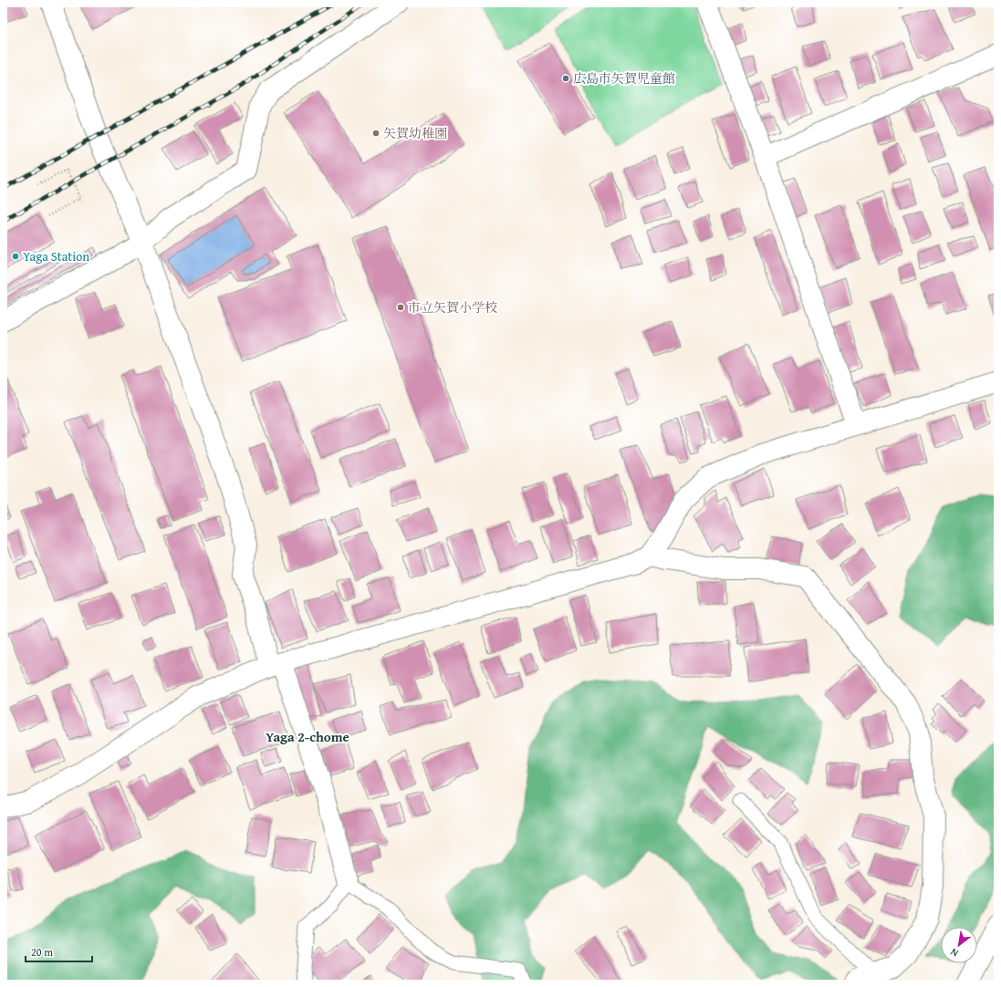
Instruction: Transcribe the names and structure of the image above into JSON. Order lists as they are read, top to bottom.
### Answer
{
  "districts": ["Yaga 2-chome"],
  "places": [
    "広島市矢賀児童館",
    "矢賀幼稚園",
    "Yaga Station",
    "市立矢賀小学校"
  ],
  "scale_bar": "20 m",
  "north": "bottom left"
}
